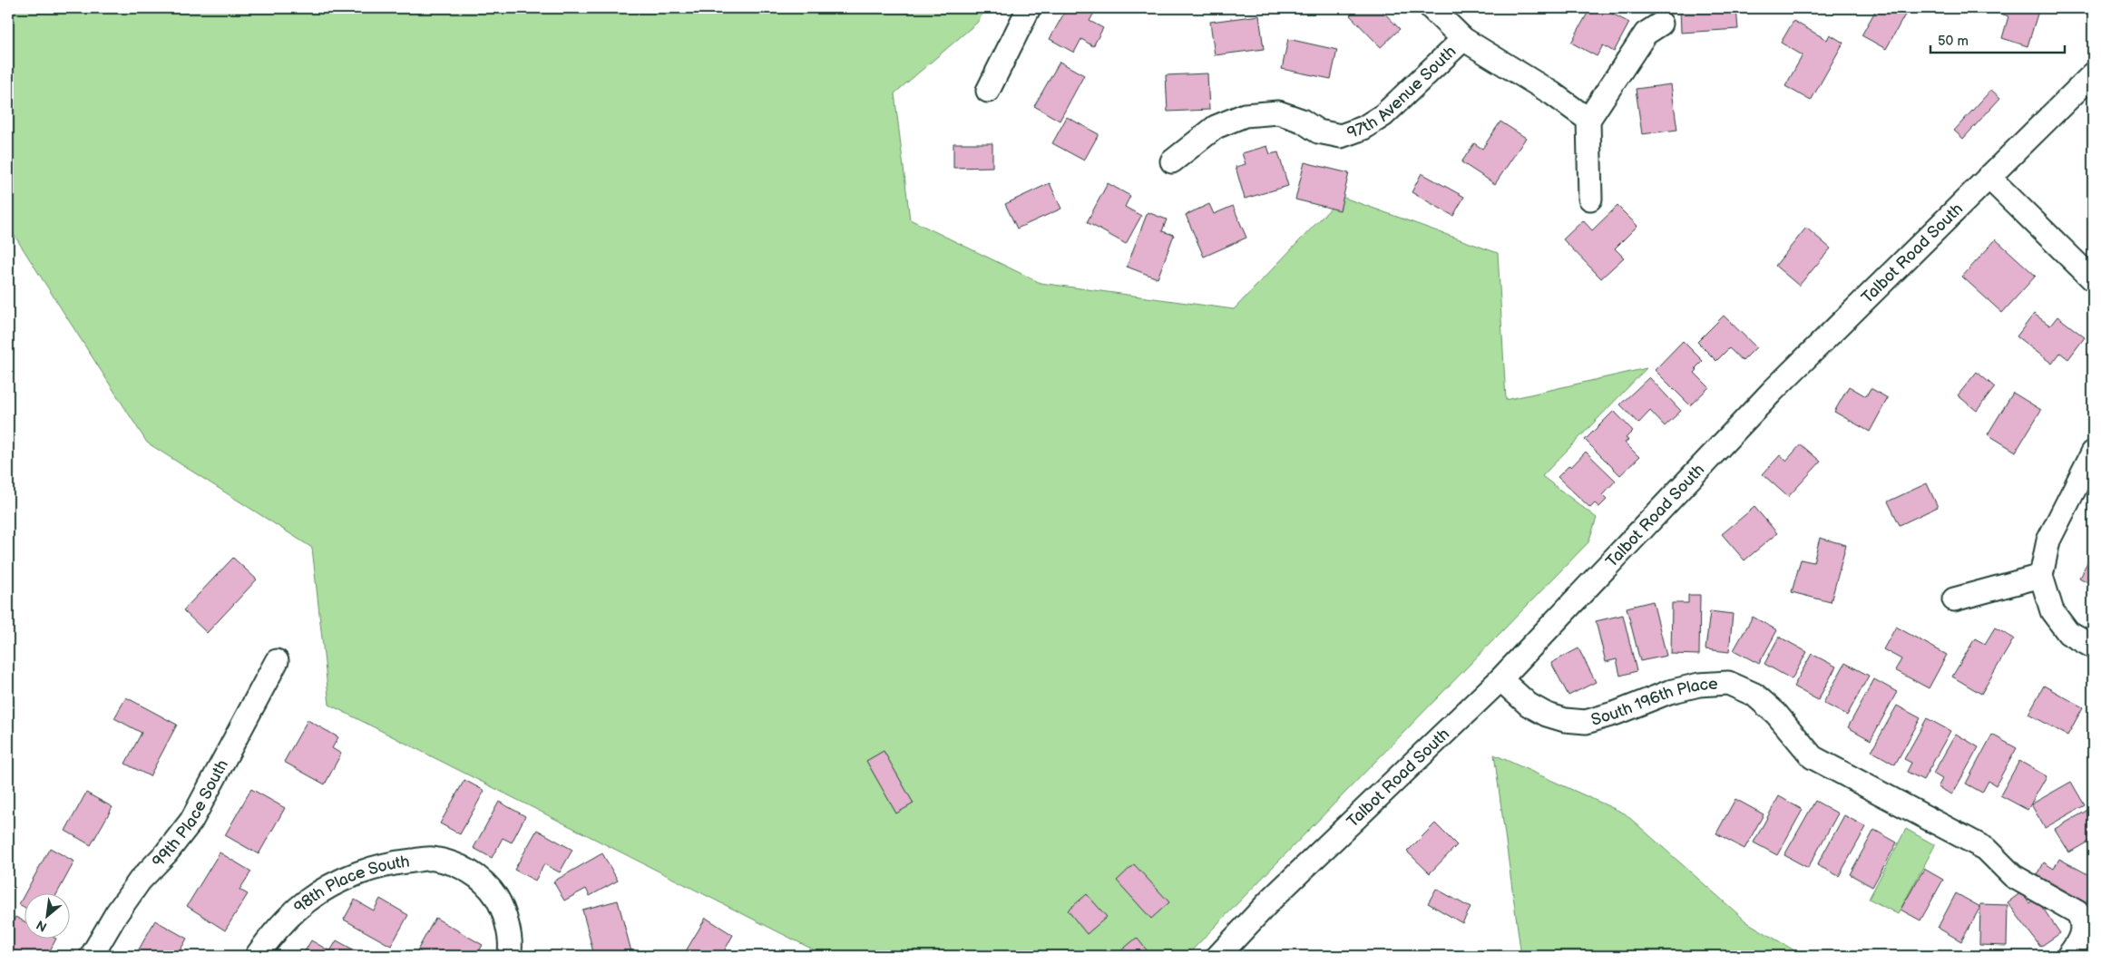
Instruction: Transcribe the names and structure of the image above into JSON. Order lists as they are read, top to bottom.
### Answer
{
  "streets": {
    "street": [
      "97th Avenue South",
      "Talbot Road South",
      "South 196th Place",
      "99th Place South",
      "98th Place South"
    ]
  },
  "crossings": [
    ["Talbot Road South", "South 196th Place"]
  ],
  "scale_bar": "50 m",
  "north": "bottom left"
}
